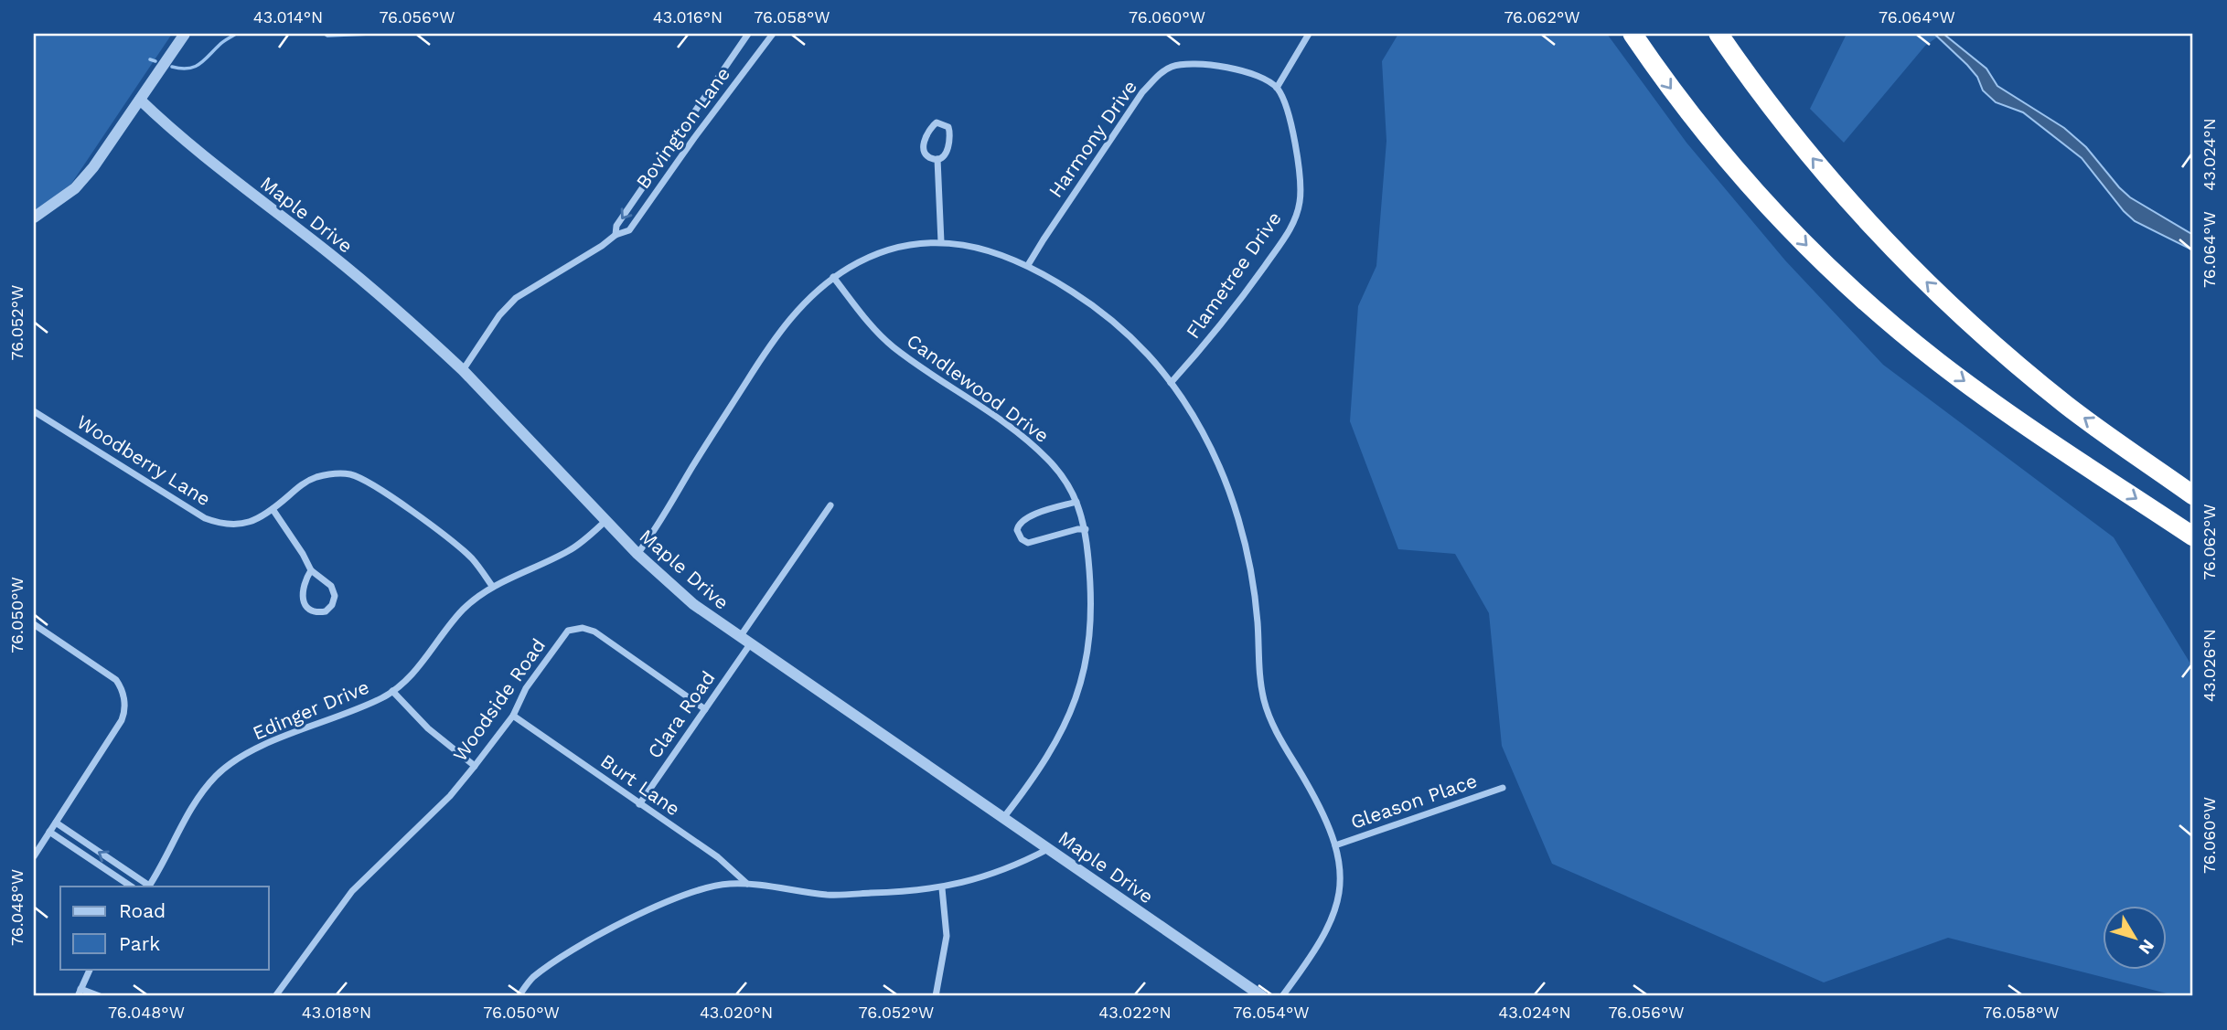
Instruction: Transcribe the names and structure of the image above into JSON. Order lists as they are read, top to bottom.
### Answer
{
  "streets": {
    "street": [
      "Bovington Lane",
      "Harmony Drive",
      "Maple Drive",
      "Flametree Drive",
      "Candlewood Drive",
      "Woodberry Lane",
      "Woodside Road",
      "Edinger Drive",
      "Clara Road",
      "Burt Lane",
      "Gleason Place"
    ]
  },
  "crossings": [
    ["Bovington Lane", "Maple Drive"],
    ["Harmony Drive", "Flametree Drive"],
    ["Maple Drive", "Candlewood Drive"],
    ["Maple Drive", "Edinger Drive"],
    ["Maple Drive", "Clara Road"],
    ["Woodberry Lane", "Edinger Drive"],
    ["Woodside Road", "Clara Road"],
    ["Woodside Road", "Burt Lane"],
    ["Clara Road", "Burt Lane"]
  ],
  "legend": ["Road", "Park"],
  "north": "bottom right",
  "coordinates": [
    "43.014°N",
    "76.056°W",
    "43.016°N",
    "76.058°W",
    "76.060°W",
    "76.062°W",
    "76.064°W",
    "43.024°N",
    "76.052°W",
    "76.050°W",
    "43.026°N",
    "76.048°W",
    "43.018°N",
    "43.020°N",
    "43.022°N",
    "76.054°W"
  ]
}
